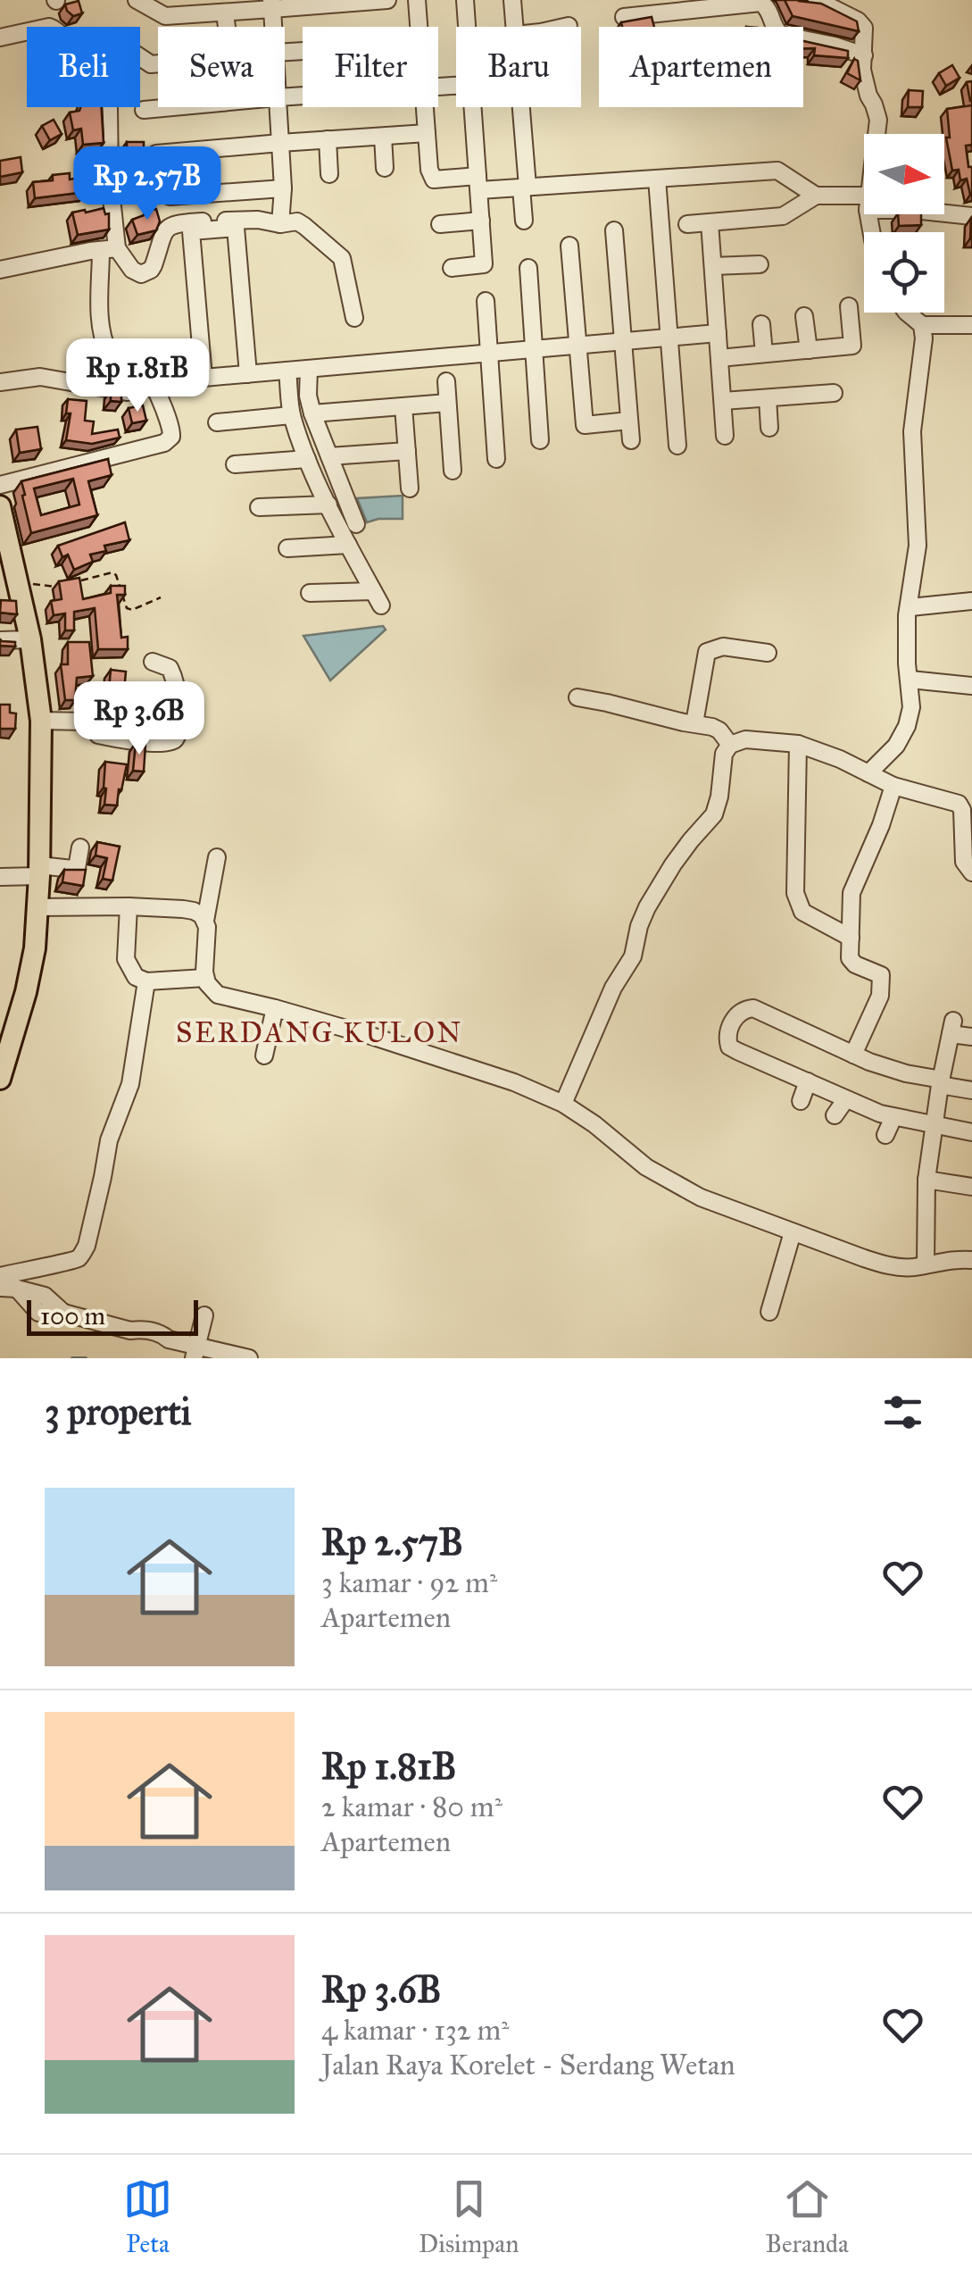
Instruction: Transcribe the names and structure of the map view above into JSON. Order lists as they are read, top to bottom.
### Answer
{
  "districts": ["SERDANG KULON"],
  "scale_bar": "100 m",
  "north": "right",
  "page": {
    "chip": [
      "Beli",
      "Sewa",
      "Filter",
      "Baru",
      "Apartemen"
    ],
    "price": ["Rp 2.57B", "Rp 1.81B", "Rp 3.6B"],
    "scale": "100 m",
    "heading": "3 properti",
    "list": [
      {
        "name": "Rp 2.57B",
        "note": "3 kamar · 92 m² · Apartemen"
      },
      {
        "name": "Rp 1.81B",
        "note": "2 kamar · 80 m² · Apartemen"
      },
      {
        "name": "Rp 3.6B",
        "note": "4 kamar · 132 m² · Jalan Raya Korelet - Serdang Wetan"
      }
    ],
    "tabs": ["Peta", "Disimpan", "Beranda"]
  }
}
